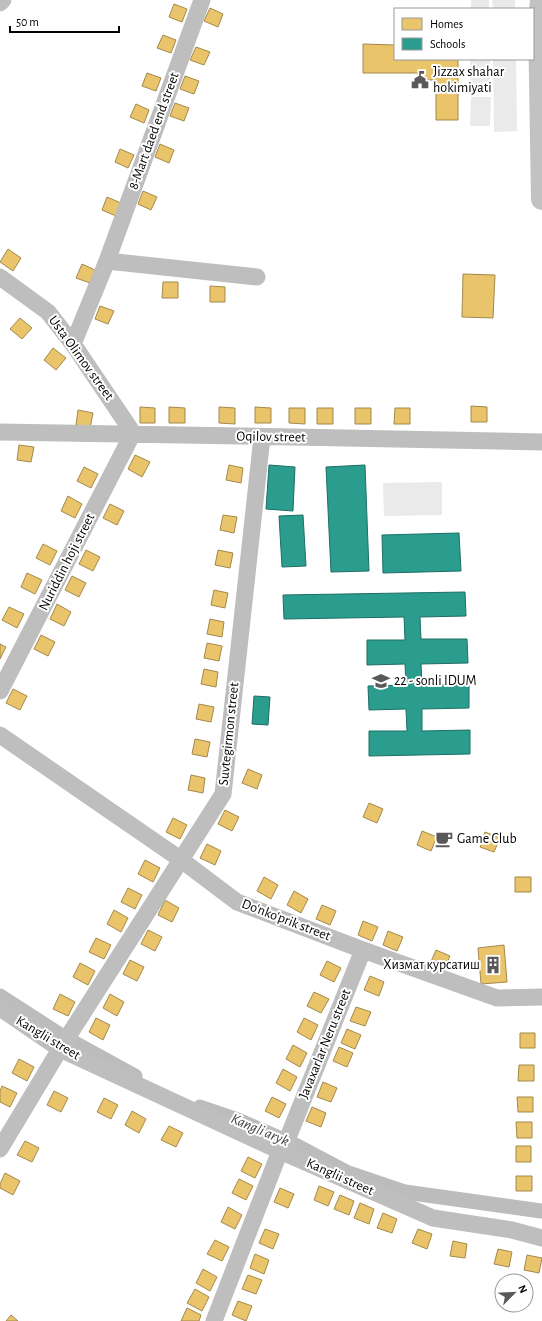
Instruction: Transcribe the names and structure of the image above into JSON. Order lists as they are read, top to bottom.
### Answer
{
  "streets": {
    "street": [
      "8-Mart daed end street",
      "Usta Olimov street",
      "Oqilov street",
      "Nuriddin hoji street",
      "Suvtegirmon street",
      "Do'nko'prik street",
      "Kanglii street",
      "Javaxarlar Neru street"
    ]
  },
  "crossings": [
    ["8-Mart daed end street", "Usta Olimov street"],
    ["Usta Olimov street", "Oqilov street"],
    ["Usta Olimov street", "Nuriddin hoji street"],
    ["Oqilov street", "Nuriddin hoji street"],
    ["Oqilov street", "Suvtegirmon street"],
    ["Suvtegirmon street", "Do'nko'prik street"],
    ["Suvtegirmon street", "Kanglii street"],
    ["Do'nko'prik street", "Javaxarlar Neru street"],
    ["Kanglii street", "Javaxarlar Neru street"]
  ],
  "water": ["Kangli aryk"],
  "places": {
    "public building": ["Jizzax shahar hokimiyati"],
    "school or university": ["22 - sonli IDUM"],
    "cafe": ["Game Club"],
    "building": ["Хизмат курсатиш"]
  },
  "legend": ["Homes", "Schools"],
  "scale_bar": "50 m",
  "north": "top right"
}
